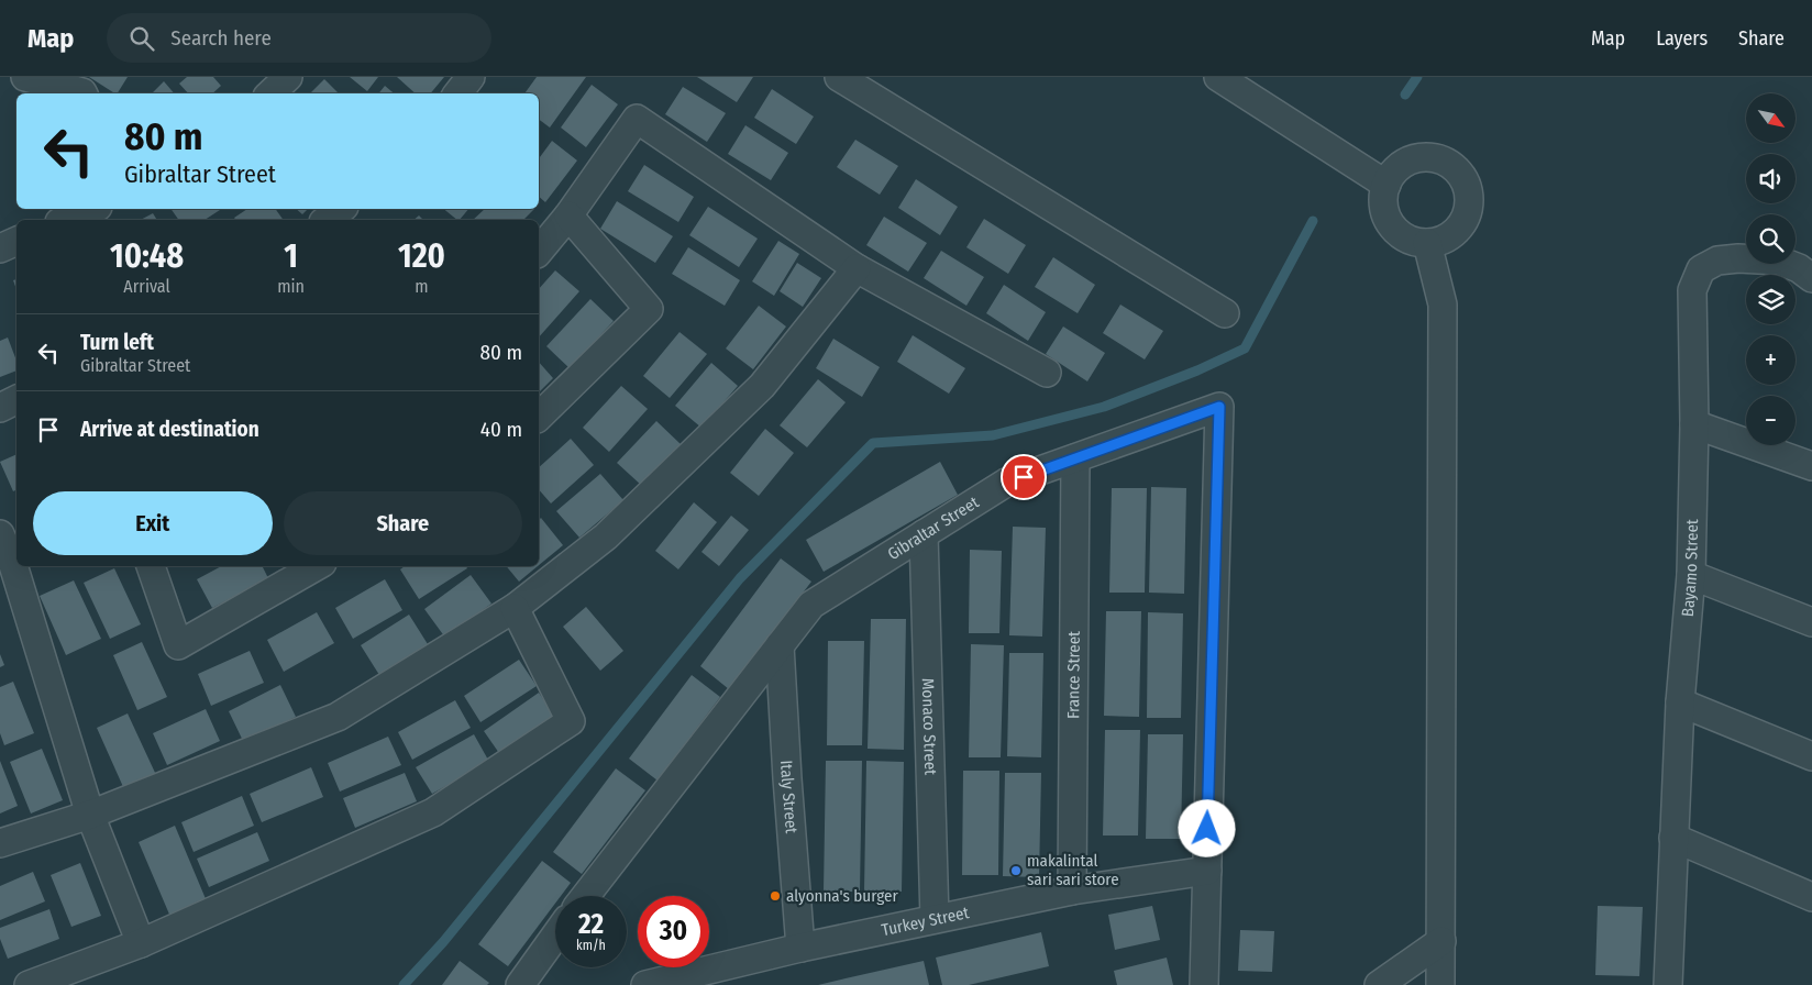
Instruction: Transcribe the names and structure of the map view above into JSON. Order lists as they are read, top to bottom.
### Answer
{
  "streets": {
    "street": [
      "Gibraltar Street",
      "Bayamo Street",
      "France Street",
      "Monaco Street",
      "Italy Street",
      "Turkey Street"
    ]
  },
  "crossings": [
    ["Gibraltar Street", "France Street"],
    ["Gibraltar Street", "Monaco Street"],
    ["Gibraltar Street", "Italy Street"],
    ["Gibraltar Street", "Turkey Street"],
    ["France Street", "Turkey Street"],
    ["Monaco Street", "Turkey Street"],
    ["Italy Street", "Turkey Street"]
  ],
  "places": ["makalintal sari sari store", "alyonna's burger"],
  "north": "bottom right",
  "page": {
    "header": "Map",
    "search": "Search here",
    "nav": ["Map", "Layers", "Share"],
    "map_buttons": ["+", "−"],
    "turn": ["80 m", "Gibraltar Street"],
    "eta": [
      "10:48",
      "Arrival",
      "1",
      "min",
      "120",
      "m"
    ],
    "list": [
      {
        "name": "Turn left",
        "note": "Gibraltar Street",
        "value": "80 m"
      },
      {
        "name": "Arrive at destination",
        "value": "40 m"
      }
    ],
    "buttons": ["Exit", "Share"],
    "speed": "22 km/h",
    "limit": "30"
  }
}
